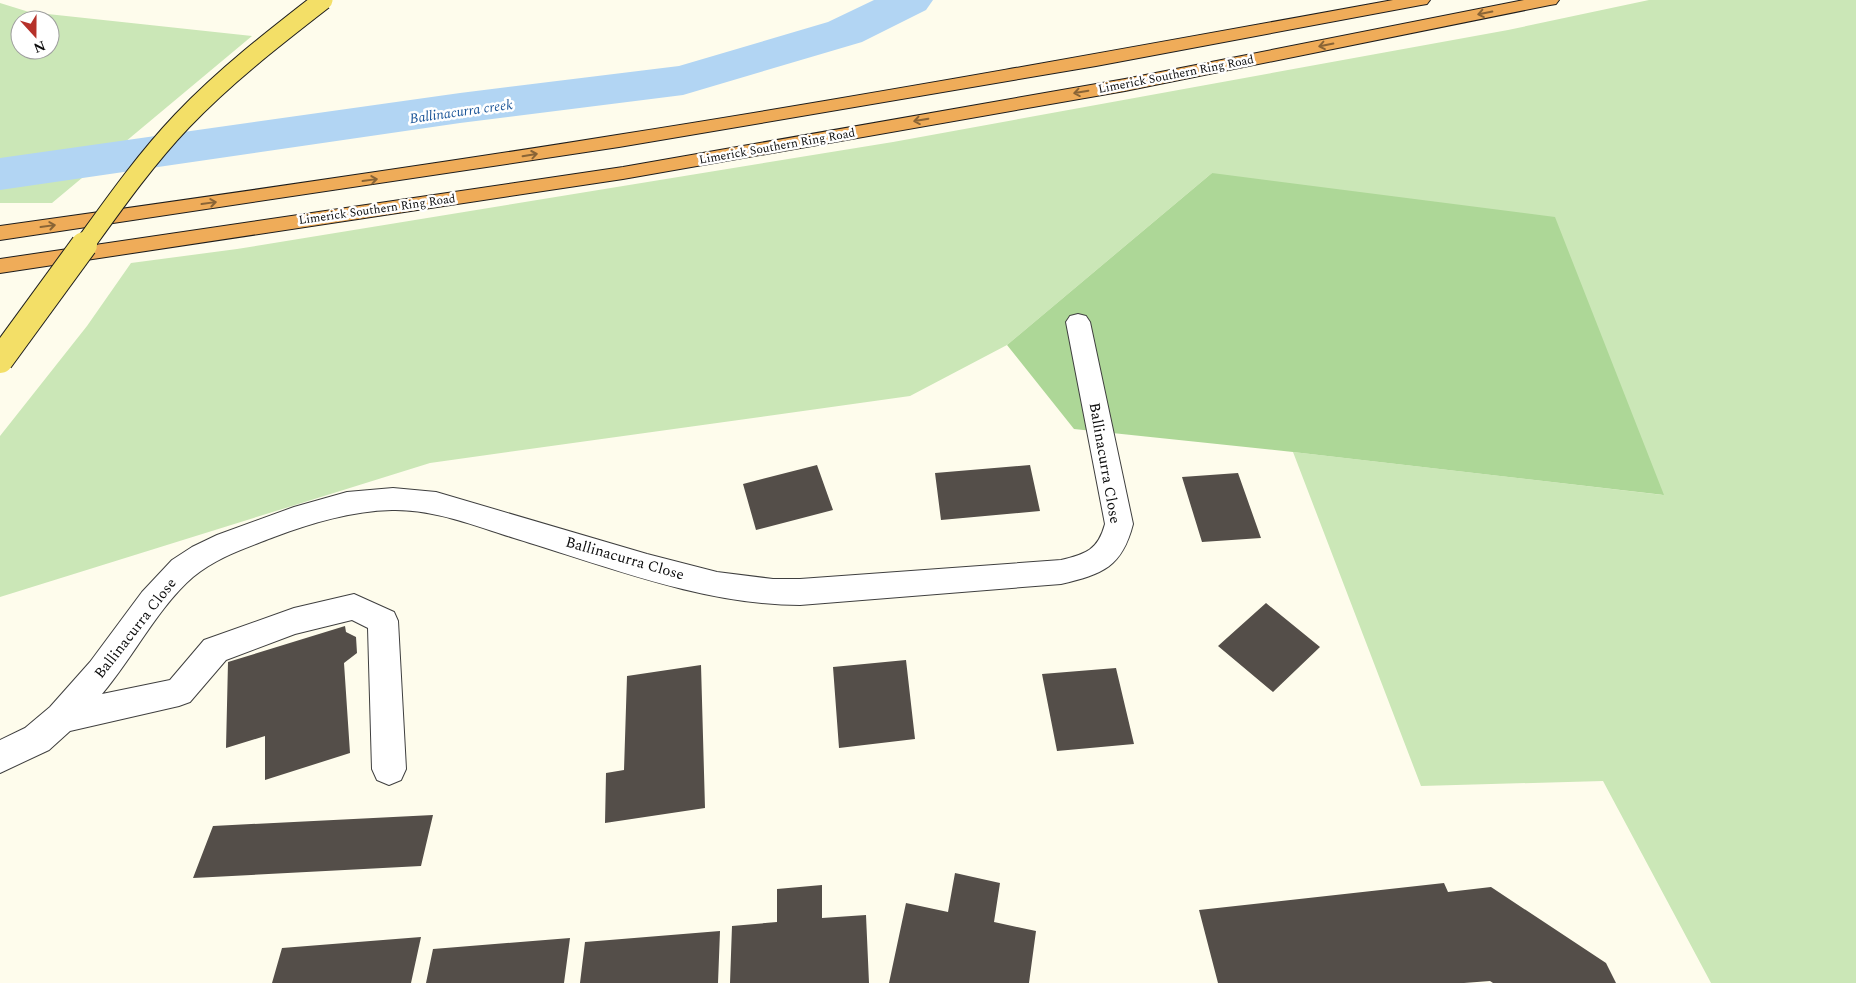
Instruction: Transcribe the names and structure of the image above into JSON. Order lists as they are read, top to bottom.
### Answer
{
  "streets": {
    "highway": ["Limerick Southern Ring Road"],
    "street": ["Ballinacurra Close"]
  },
  "water": ["Ballinacurra creek"],
  "north": "bottom"
}
